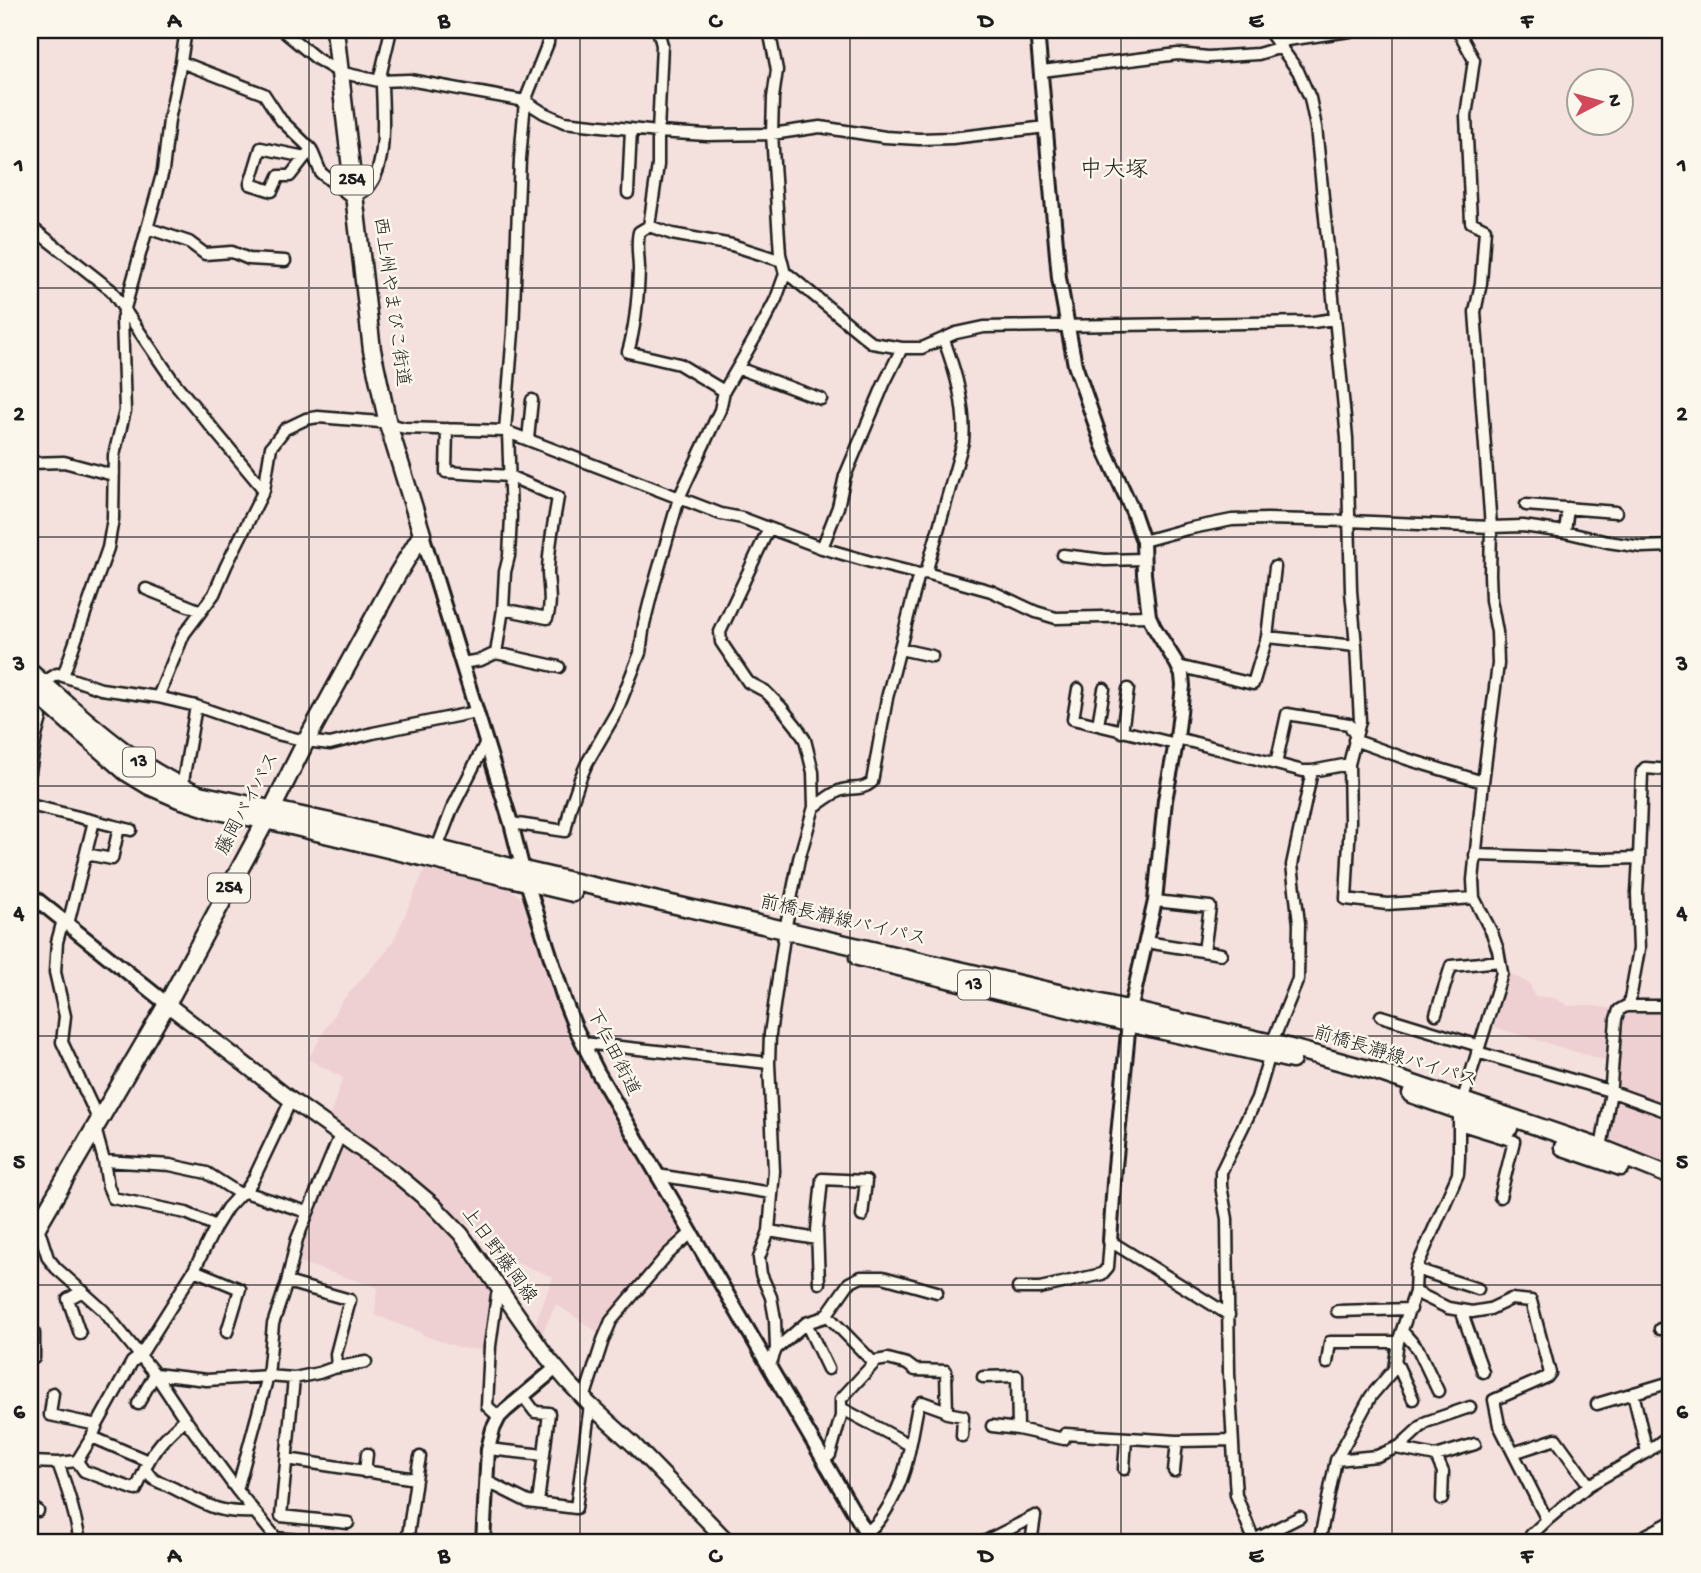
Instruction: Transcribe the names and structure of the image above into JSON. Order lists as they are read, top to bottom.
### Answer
{
  "streets": {
    "main road": [
      "254",
      "西上州やまびこ街道",
      "13",
      "藤岡バイパス",
      "前橋長瀞線バイパス",
      "上日野藤岡線"
    ],
    "street": ["下仁田街道"]
  },
  "crossings": [
    ["西上州やまびこ街道", "藤岡バイパス"],
    ["西上州やまびこ街道", "下仁田街道"],
    ["藤岡バイパス", "前橋長瀞線バイパス"],
    ["藤岡バイパス", "下仁田街道"],
    ["藤岡バイパス", "上日野藤岡線"],
    ["前橋長瀞線バイパス", "下仁田街道"]
  ],
  "districts": ["中大塚"],
  "north": "right",
  "grid": {
    "columns": [
      "A",
      "B",
      "C",
      "D",
      "E",
      "F"
    ],
    "rows": [
      "1",
      "2",
      "3",
      "4",
      "5",
      "6"
    ]
  }
}
